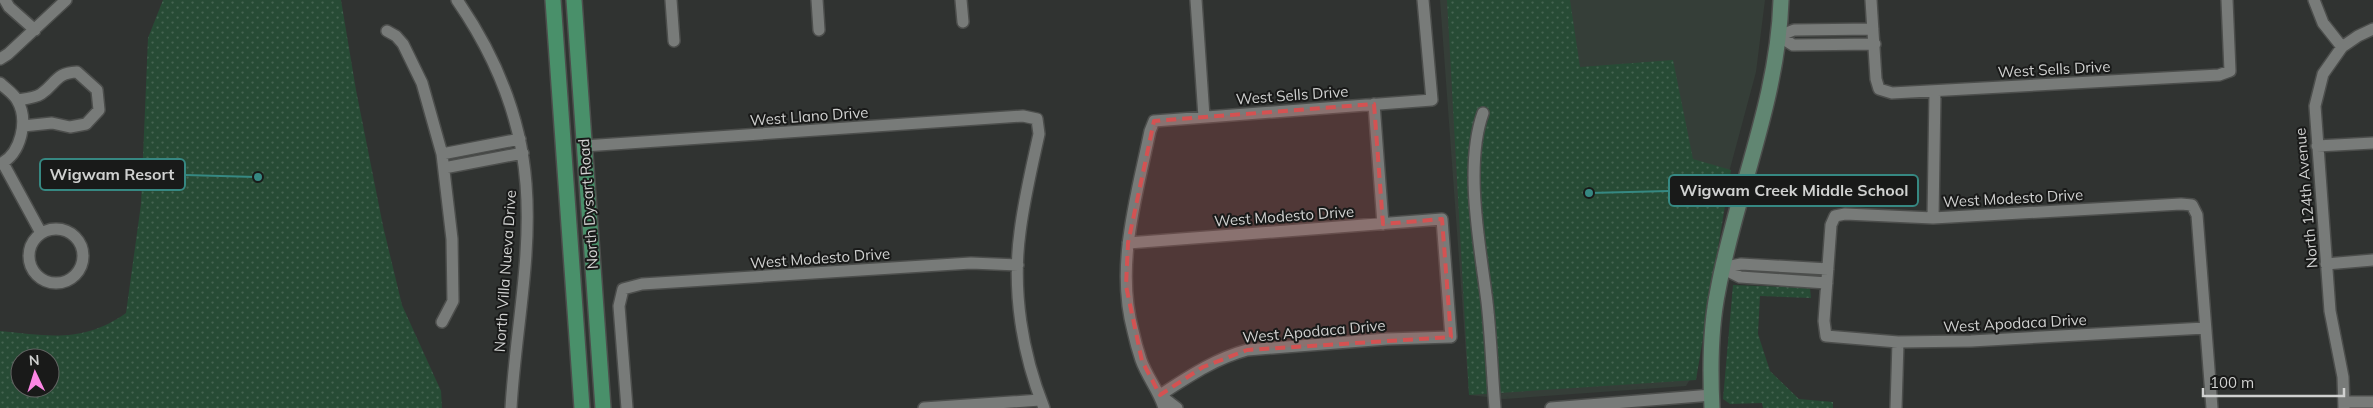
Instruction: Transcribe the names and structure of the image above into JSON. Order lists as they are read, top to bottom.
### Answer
{
  "streets": {
    "main road": ["North Dysart Road"],
    "street": [
      "West Sells Drive",
      "West Llano Drive",
      "West Modesto Drive",
      "North 124th Avenue",
      "North Villa Nueva Drive",
      "West Apodaca Drive"
    ]
  },
  "crossings": [
    ["West Sells Drive", "West Modesto Drive"],
    ["West Llano Drive", "West Modesto Drive"],
    ["West Llano Drive", "North Dysart Road"],
    ["West Modesto Drive", "West Apodaca Drive"]
  ],
  "places": ["Wigwam Resort", "Wigwam Creek Middle School"],
  "scale_bar": "100 m",
  "north": "top"
}
